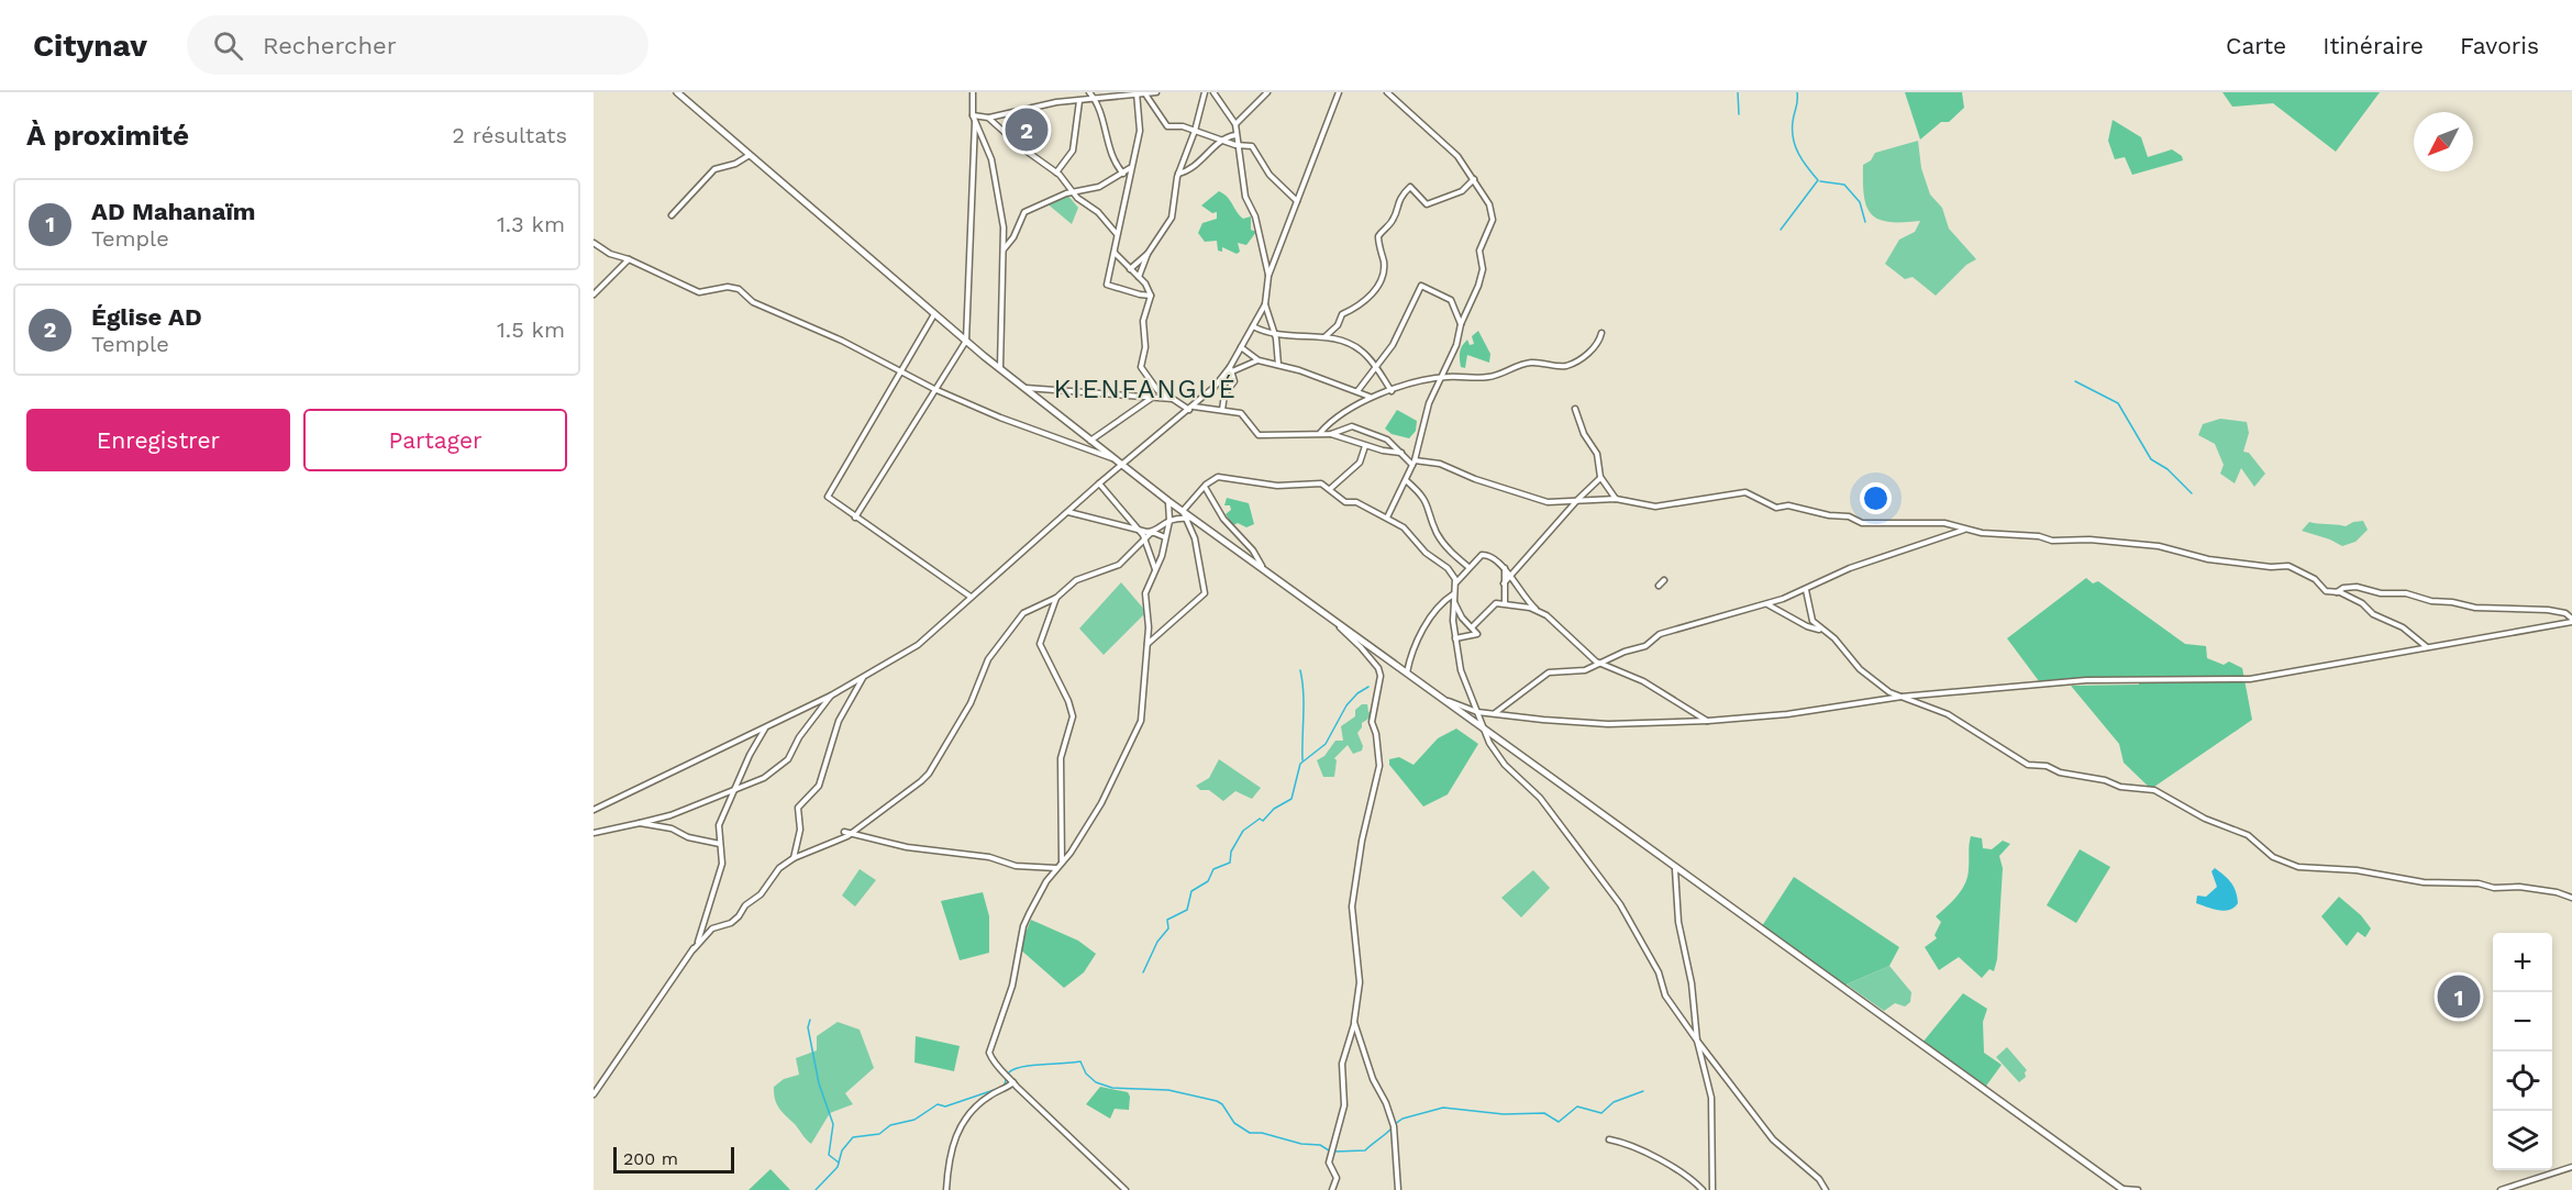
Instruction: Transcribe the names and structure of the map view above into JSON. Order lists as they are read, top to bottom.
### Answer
{
  "districts": ["KIENFANGUÉ"],
  "scale_bar": "200 m",
  "north": "bottom left",
  "page": {
    "header": "Citynav",
    "search": "Rechercher",
    "nav": ["Carte", "Itinéraire", "Favoris"],
    "heading": ["À proximité", "2 résultats"],
    "pins": ["2", "1"],
    "list": [
      {
        "mark": "1",
        "name": "AD Mahanaïm",
        "note": "Temple",
        "value": "1.3 km"
      },
      {
        "mark": "2",
        "name": "Église AD",
        "note": "Temple",
        "value": "1.5 km"
      }
    ],
    "buttons": ["Enregistrer", "Partager"],
    "map_buttons": ["+", "−"],
    "scale": "200 m"
  }
}
